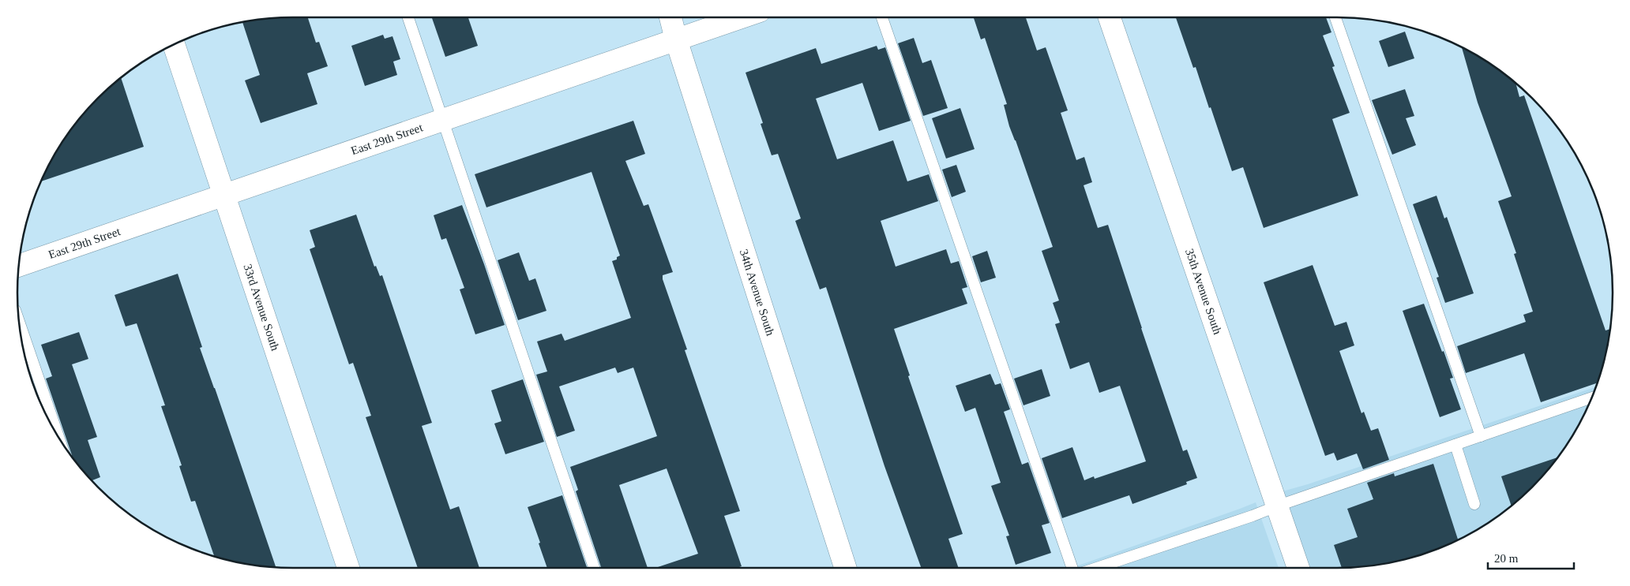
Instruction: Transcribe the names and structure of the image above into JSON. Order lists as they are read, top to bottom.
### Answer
{
  "streets": {
    "street": [
      "East 29th Street",
      "35th Avenue South",
      "34th Avenue South",
      "33rd Avenue South"
    ]
  },
  "crossings": [
    ["East 29th Street", "34th Avenue South"],
    ["East 29th Street", "33rd Avenue South"]
  ],
  "scale_bar": "20 m"
}
